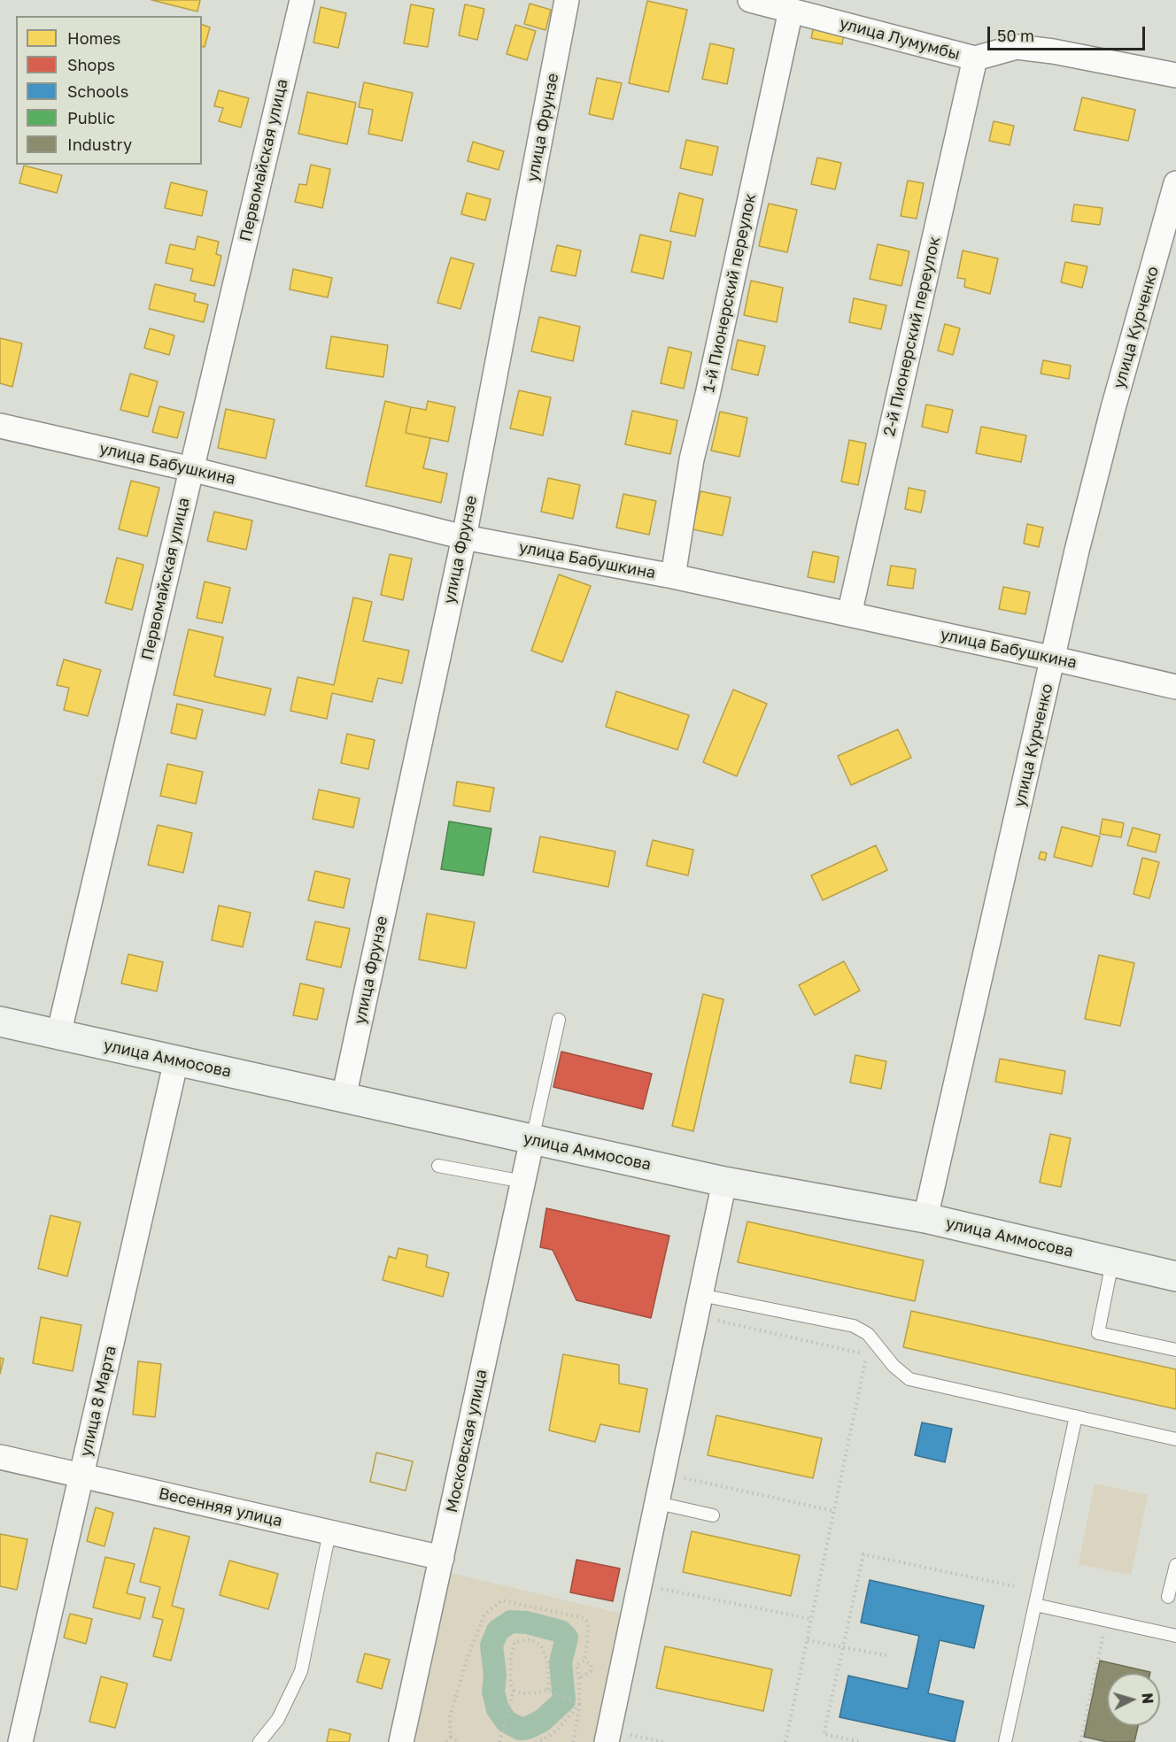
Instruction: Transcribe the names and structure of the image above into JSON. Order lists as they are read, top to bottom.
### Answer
{
  "streets": {
    "main road": ["улица Аммосова"],
    "street": [
      "улица Лумумбы",
      "улица Фрунзе",
      "Первомайская улица",
      "1-й Пионерский переулок",
      "улица Курченко",
      "2-й Пионерский переулок",
      "улица Бабушкина",
      "улица 8 Марта",
      "Московская улица",
      "Весенняя улица"
    ]
  },
  "crossings": [
    ["улица Лумумбы", "1-й Пионерский переулок"],
    ["улица Лумумбы", "2-й Пионерский переулок"],
    ["улица Фрунзе", "улица Бабушкина"],
    ["улица Фрунзе", "улица Аммосова"],
    ["Первомайская улица", "улица Бабушкина"],
    ["Первомайская улица", "улица Аммосова"],
    ["1-й Пионерский переулок", "улица Бабушкина"],
    ["улица Курченко", "улица Бабушкина"],
    ["улица Курченко", "улица Аммосова"],
    ["2-й Пионерский переулок", "улица Бабушкина"],
    ["улица Аммосова", "улица 8 Марта"],
    ["улица Аммосова", "Московская улица"],
    ["улица 8 Марта", "Весенняя улица"],
    ["Московская улица", "Весенняя улица"]
  ],
  "legend": [
    "Homes",
    "Shops",
    "Schools",
    "Public",
    "Industry"
  ],
  "scale_bar": "50 m",
  "north": "right"
}
